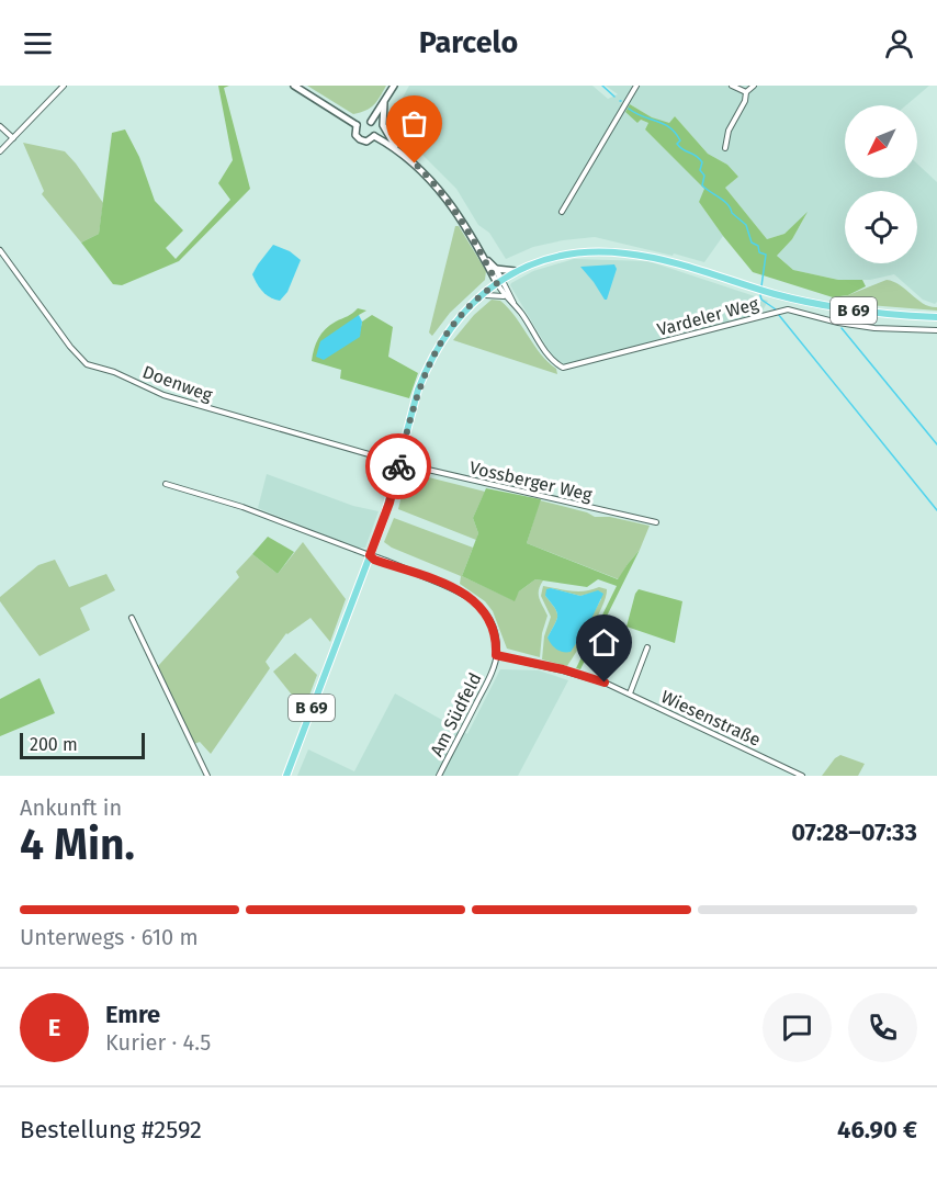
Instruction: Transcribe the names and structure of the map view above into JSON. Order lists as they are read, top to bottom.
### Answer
{
  "streets": {
    "main road": ["B 69"],
    "street": [
      "Vardeler Weg",
      "Doenweg",
      "Vossberger Weg",
      "Am Südfeld",
      "Wiesenstraße"
    ]
  },
  "crossings": [
    ["B 69", "Vardeler Weg"],
    ["B 69", "Doenweg"],
    ["B 69", "Vossberger Weg"],
    ["B 69", "Am Südfeld"],
    ["Doenweg", "Vossberger Weg"],
    ["Am Südfeld", "Wiesenstraße"]
  ],
  "scale_bar": "200 m",
  "north": "bottom left",
  "page": {
    "header": "Parcelo",
    "scale": "200 m",
    "heading": ["4 Min.", "Ankunft in", "07:28–07:33"],
    "panel": [
      "Emre",
      "Kurier · 4.5",
      "Bestellung #2592",
      "46.90 €"
    ],
    "bar": "Unterwegs · 610 m",
    "round": "E"
  }
}
